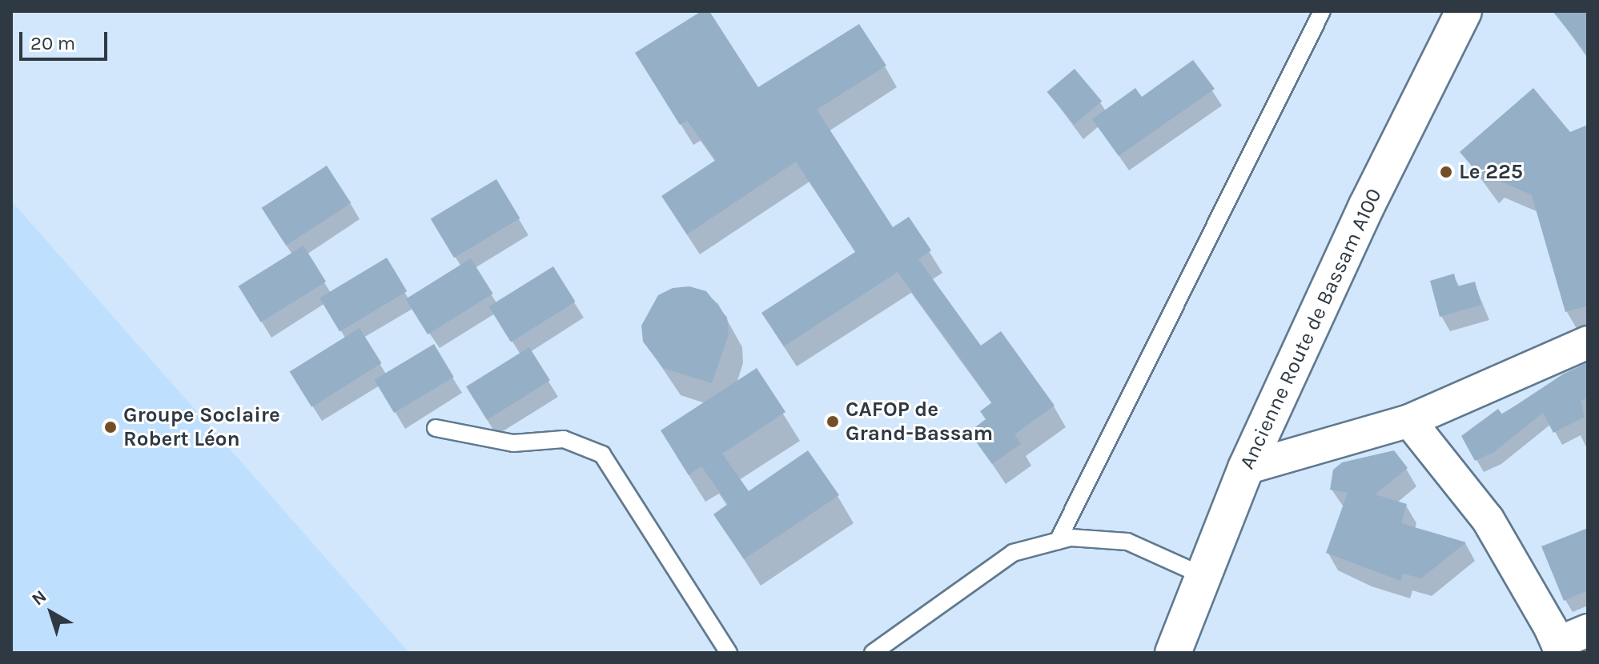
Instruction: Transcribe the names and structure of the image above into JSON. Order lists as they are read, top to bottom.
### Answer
{
  "streets": {
    "main road": ["Ancienne Route de Bassam A100"]
  },
  "places": ["Le 225", "CAFOP de Grand-Bassam", "Groupe Soclaire Robert Léon"],
  "scale_bar": "20 m",
  "north": "top left"
}
